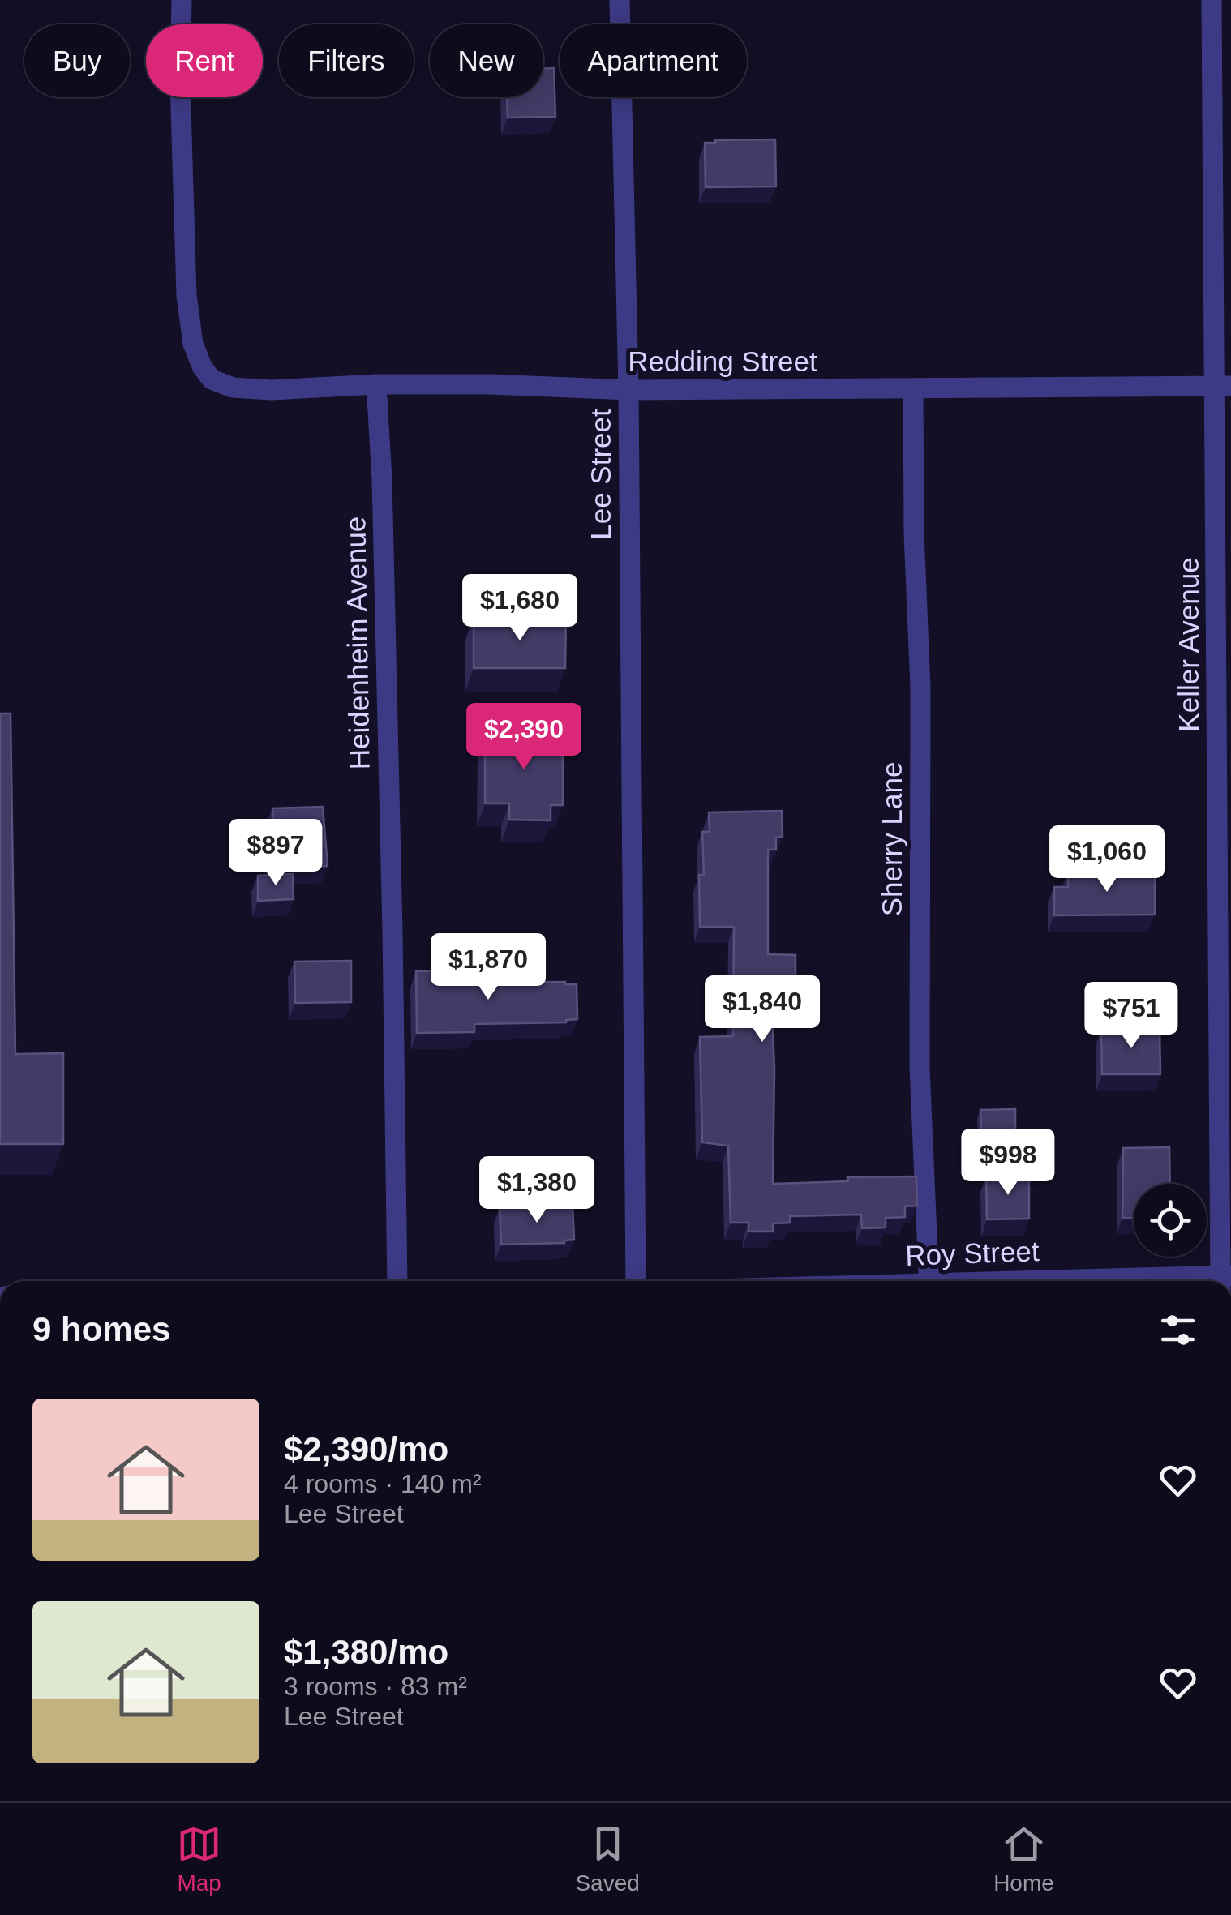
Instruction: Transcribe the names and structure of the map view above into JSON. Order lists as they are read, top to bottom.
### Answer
{
  "streets": {
    "street": [
      "Redding Street",
      "Lee Street",
      "Heidenheim Avenue",
      "Keller Avenue",
      "Sherry Lane",
      "Roy Street"
    ]
  },
  "crossings": [
    ["Redding Street", "Lee Street"],
    ["Redding Street", "Heidenheim Avenue"],
    ["Redding Street", "Keller Avenue"],
    ["Redding Street", "Sherry Lane"],
    ["Keller Avenue", "Roy Street"]
  ],
  "page": {
    "chip": [
      "Buy",
      "Rent",
      "Filters",
      "New",
      "Apartment"
    ],
    "price": [
      "$1,680",
      "$2,390",
      "$897",
      "$1,060",
      "$1,870",
      "$1,840",
      "$751",
      "$998",
      "$1,380"
    ],
    "heading": "9 homes",
    "list": [
      {
        "name": "$2,390/mo",
        "note": "4 rooms · 140 m² · Lee Street"
      },
      {
        "name": "$1,380/mo",
        "note": "3 rooms · 83 m² · Lee Street"
      }
    ],
    "tabs": ["Map", "Saved", "Home"]
  }
}
